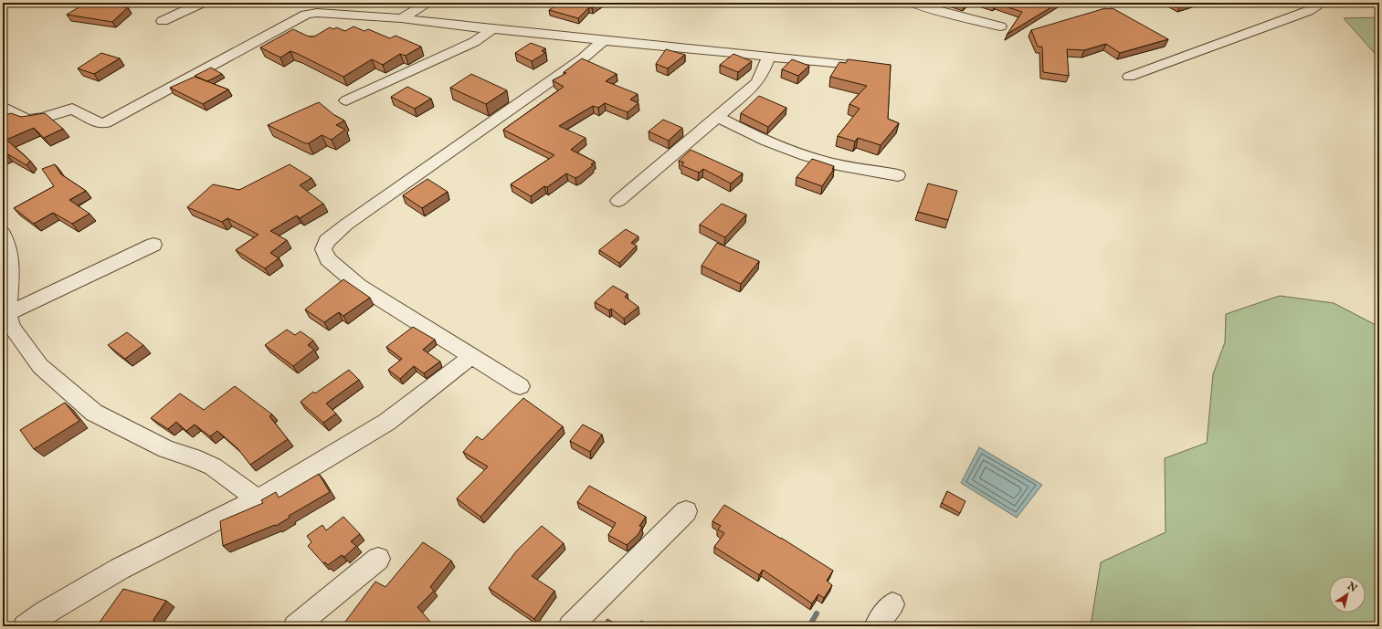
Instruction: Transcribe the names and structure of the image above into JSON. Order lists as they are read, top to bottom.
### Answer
{
  "north": "top right"
}
